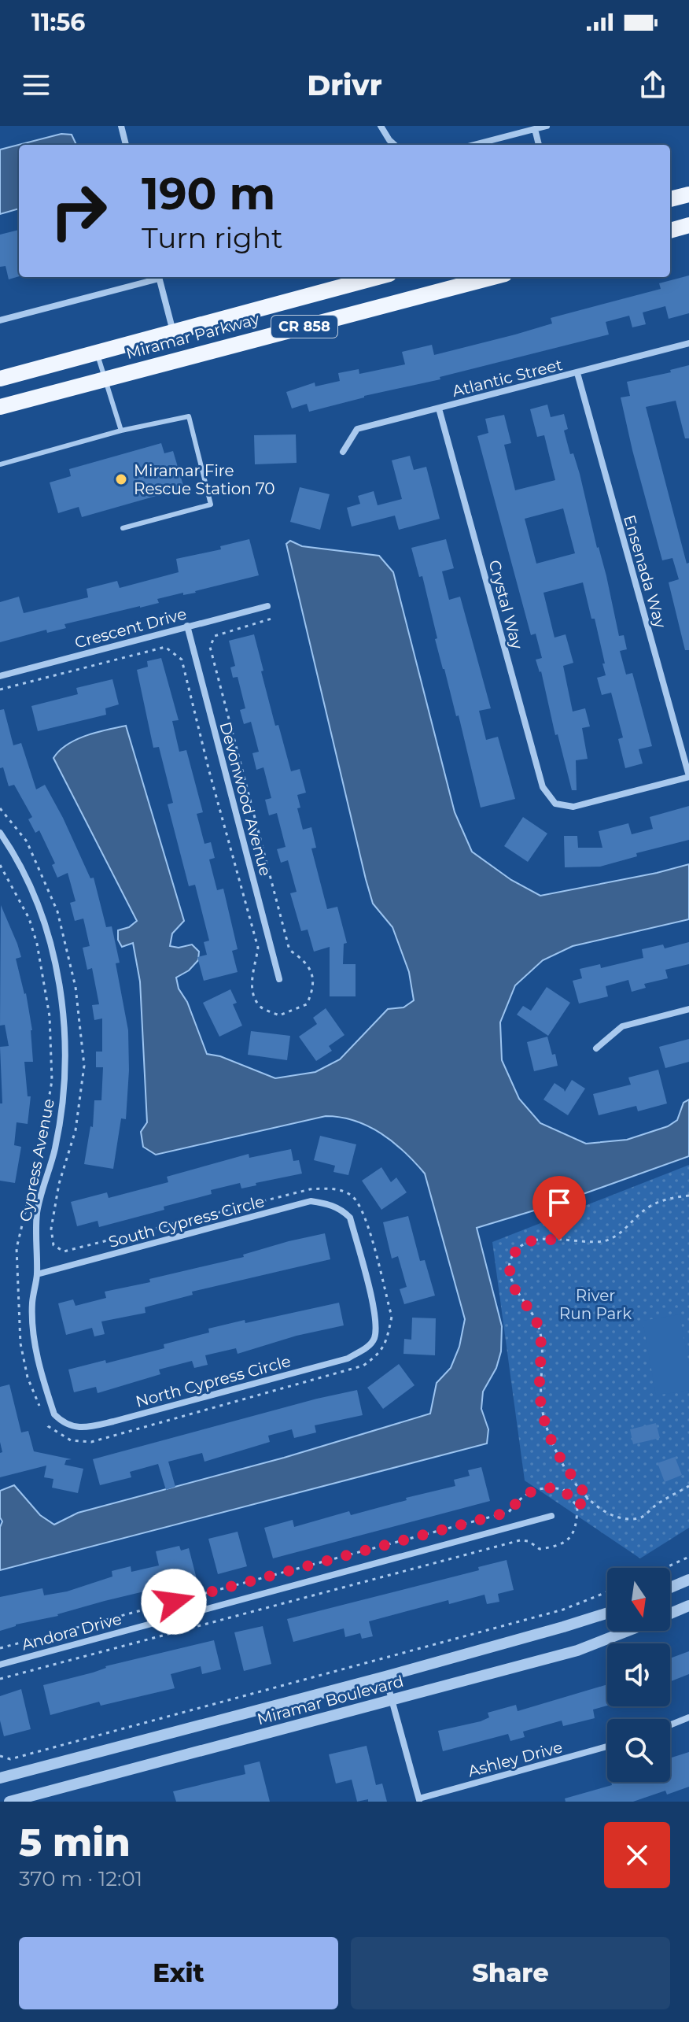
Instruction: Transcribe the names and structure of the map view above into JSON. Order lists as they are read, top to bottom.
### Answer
{
  "streets": {
    "main road": ["CR 858", "Miramar Parkway"],
    "street": [
      "Atlantic Street",
      "Ensenada Way",
      "Crystal Way",
      "Crescent Drive",
      "Devonwood Avenue",
      "Cypress Avenue",
      "South Cypress Circle",
      "North Cypress Circle",
      "Andora Drive",
      "Miramar Boulevard",
      "Ashley Drive"
    ]
  },
  "crossings": [
    ["Atlantic Street", "Ensenada Way"],
    ["Atlantic Street", "Crystal Way"],
    ["Ensenada Way", "Crystal Way"],
    ["Crescent Drive", "Devonwood Avenue"],
    ["Cypress Avenue", "South Cypress Circle"],
    ["Cypress Avenue", "North Cypress Circle"],
    ["South Cypress Circle", "North Cypress Circle"]
  ],
  "parks": ["River Run Park"],
  "places": ["Miramar Fire Rescue Station 70"],
  "north": "bottom",
  "page": {
    "status": "11:56",
    "header": "Drivr",
    "turn": ["190 m", "Turn right"],
    "heading": ["5 min", "370 m · 12:01"],
    "buttons": ["Exit", "Share"]
  }
}
